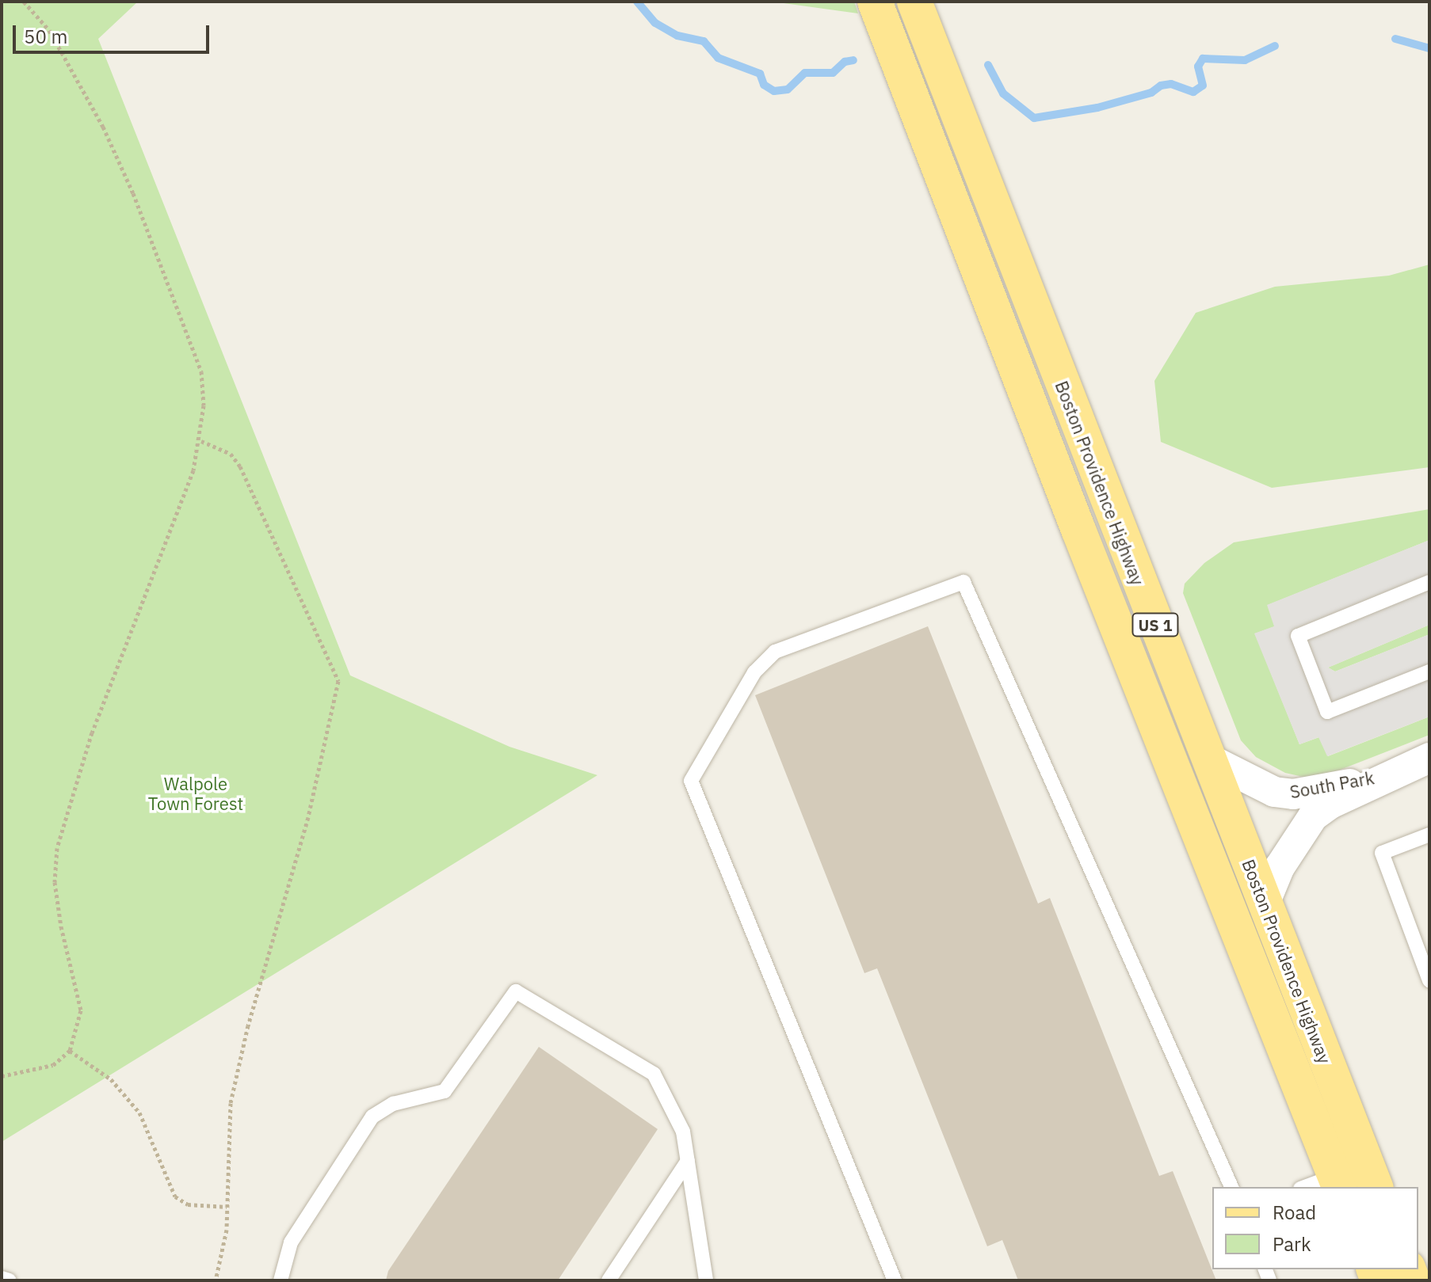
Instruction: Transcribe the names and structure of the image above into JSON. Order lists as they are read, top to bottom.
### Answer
{
  "streets": {
    "main road": ["Boston Providence Highway", "US 1"],
    "street": ["South Park"]
  },
  "crossings": [
    ["Boston Providence Highway", "South Park"]
  ],
  "parks": ["Walpole Town Forest"],
  "legend": ["Road", "Park"],
  "scale_bar": "50 m"
}
